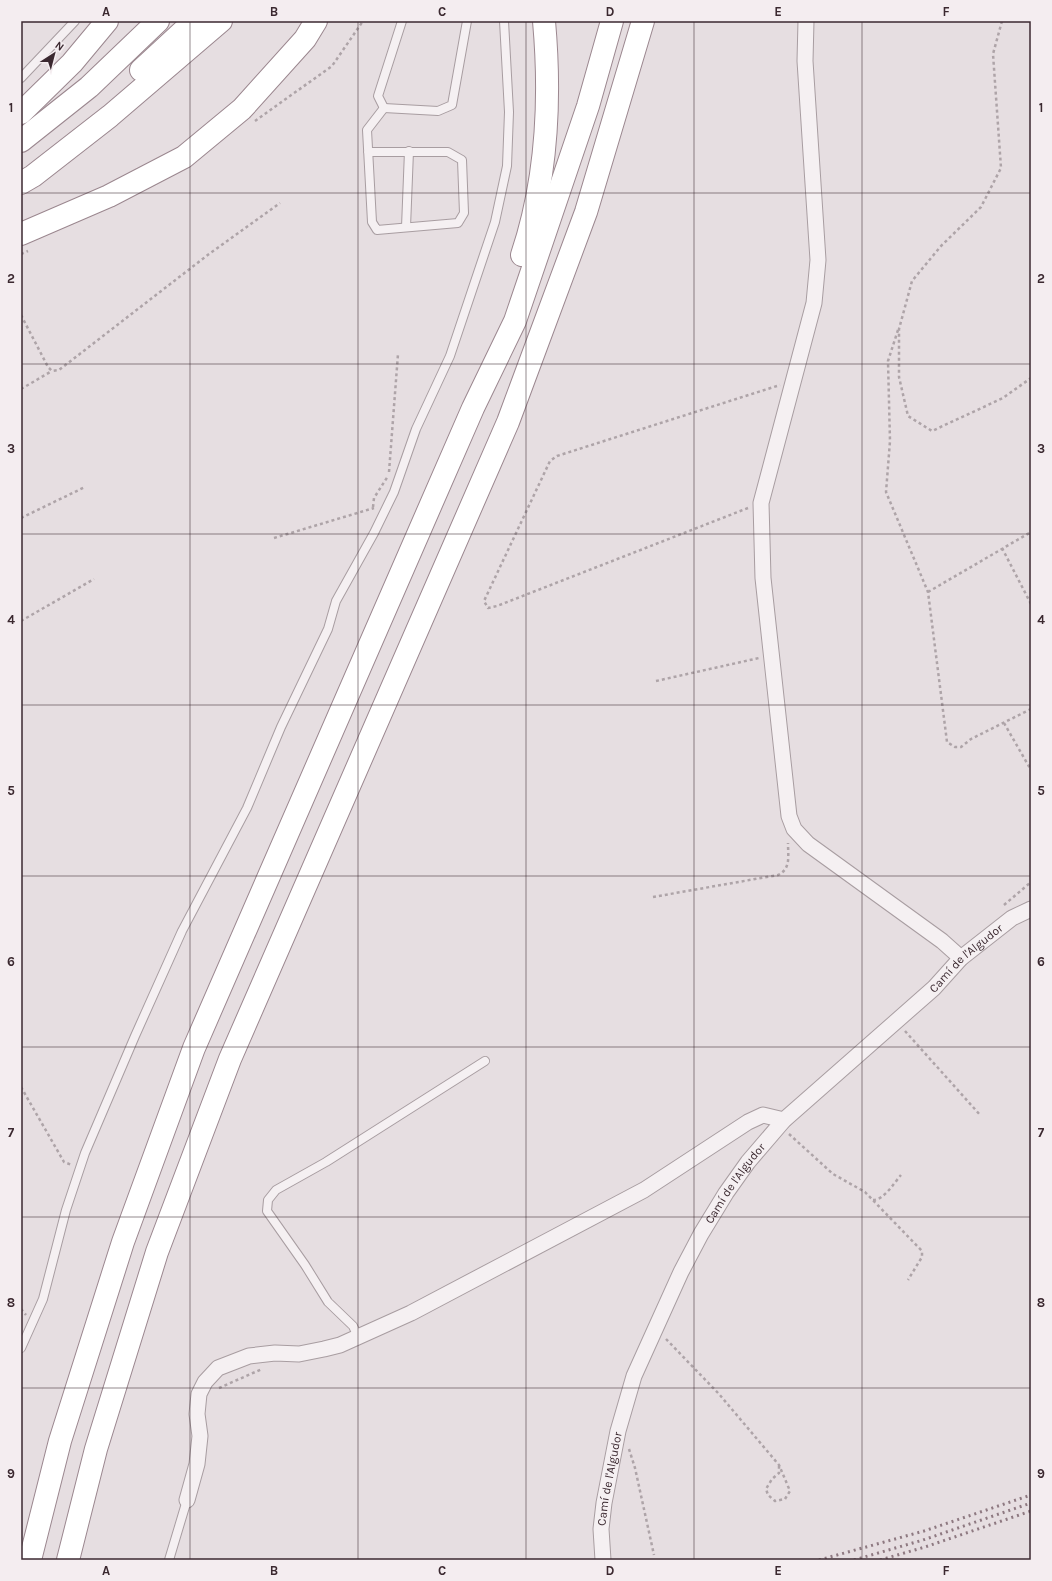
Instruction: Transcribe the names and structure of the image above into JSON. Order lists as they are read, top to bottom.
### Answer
{
  "streets": {
    "street": ["Camí de l'Algudor"]
  },
  "north": "top right",
  "grid": {
    "columns": [
      "A",
      "B",
      "C",
      "D",
      "E",
      "F"
    ],
    "rows": [
      "1",
      "2",
      "3",
      "4",
      "5",
      "6",
      "7",
      "8",
      "9"
    ]
  }
}
